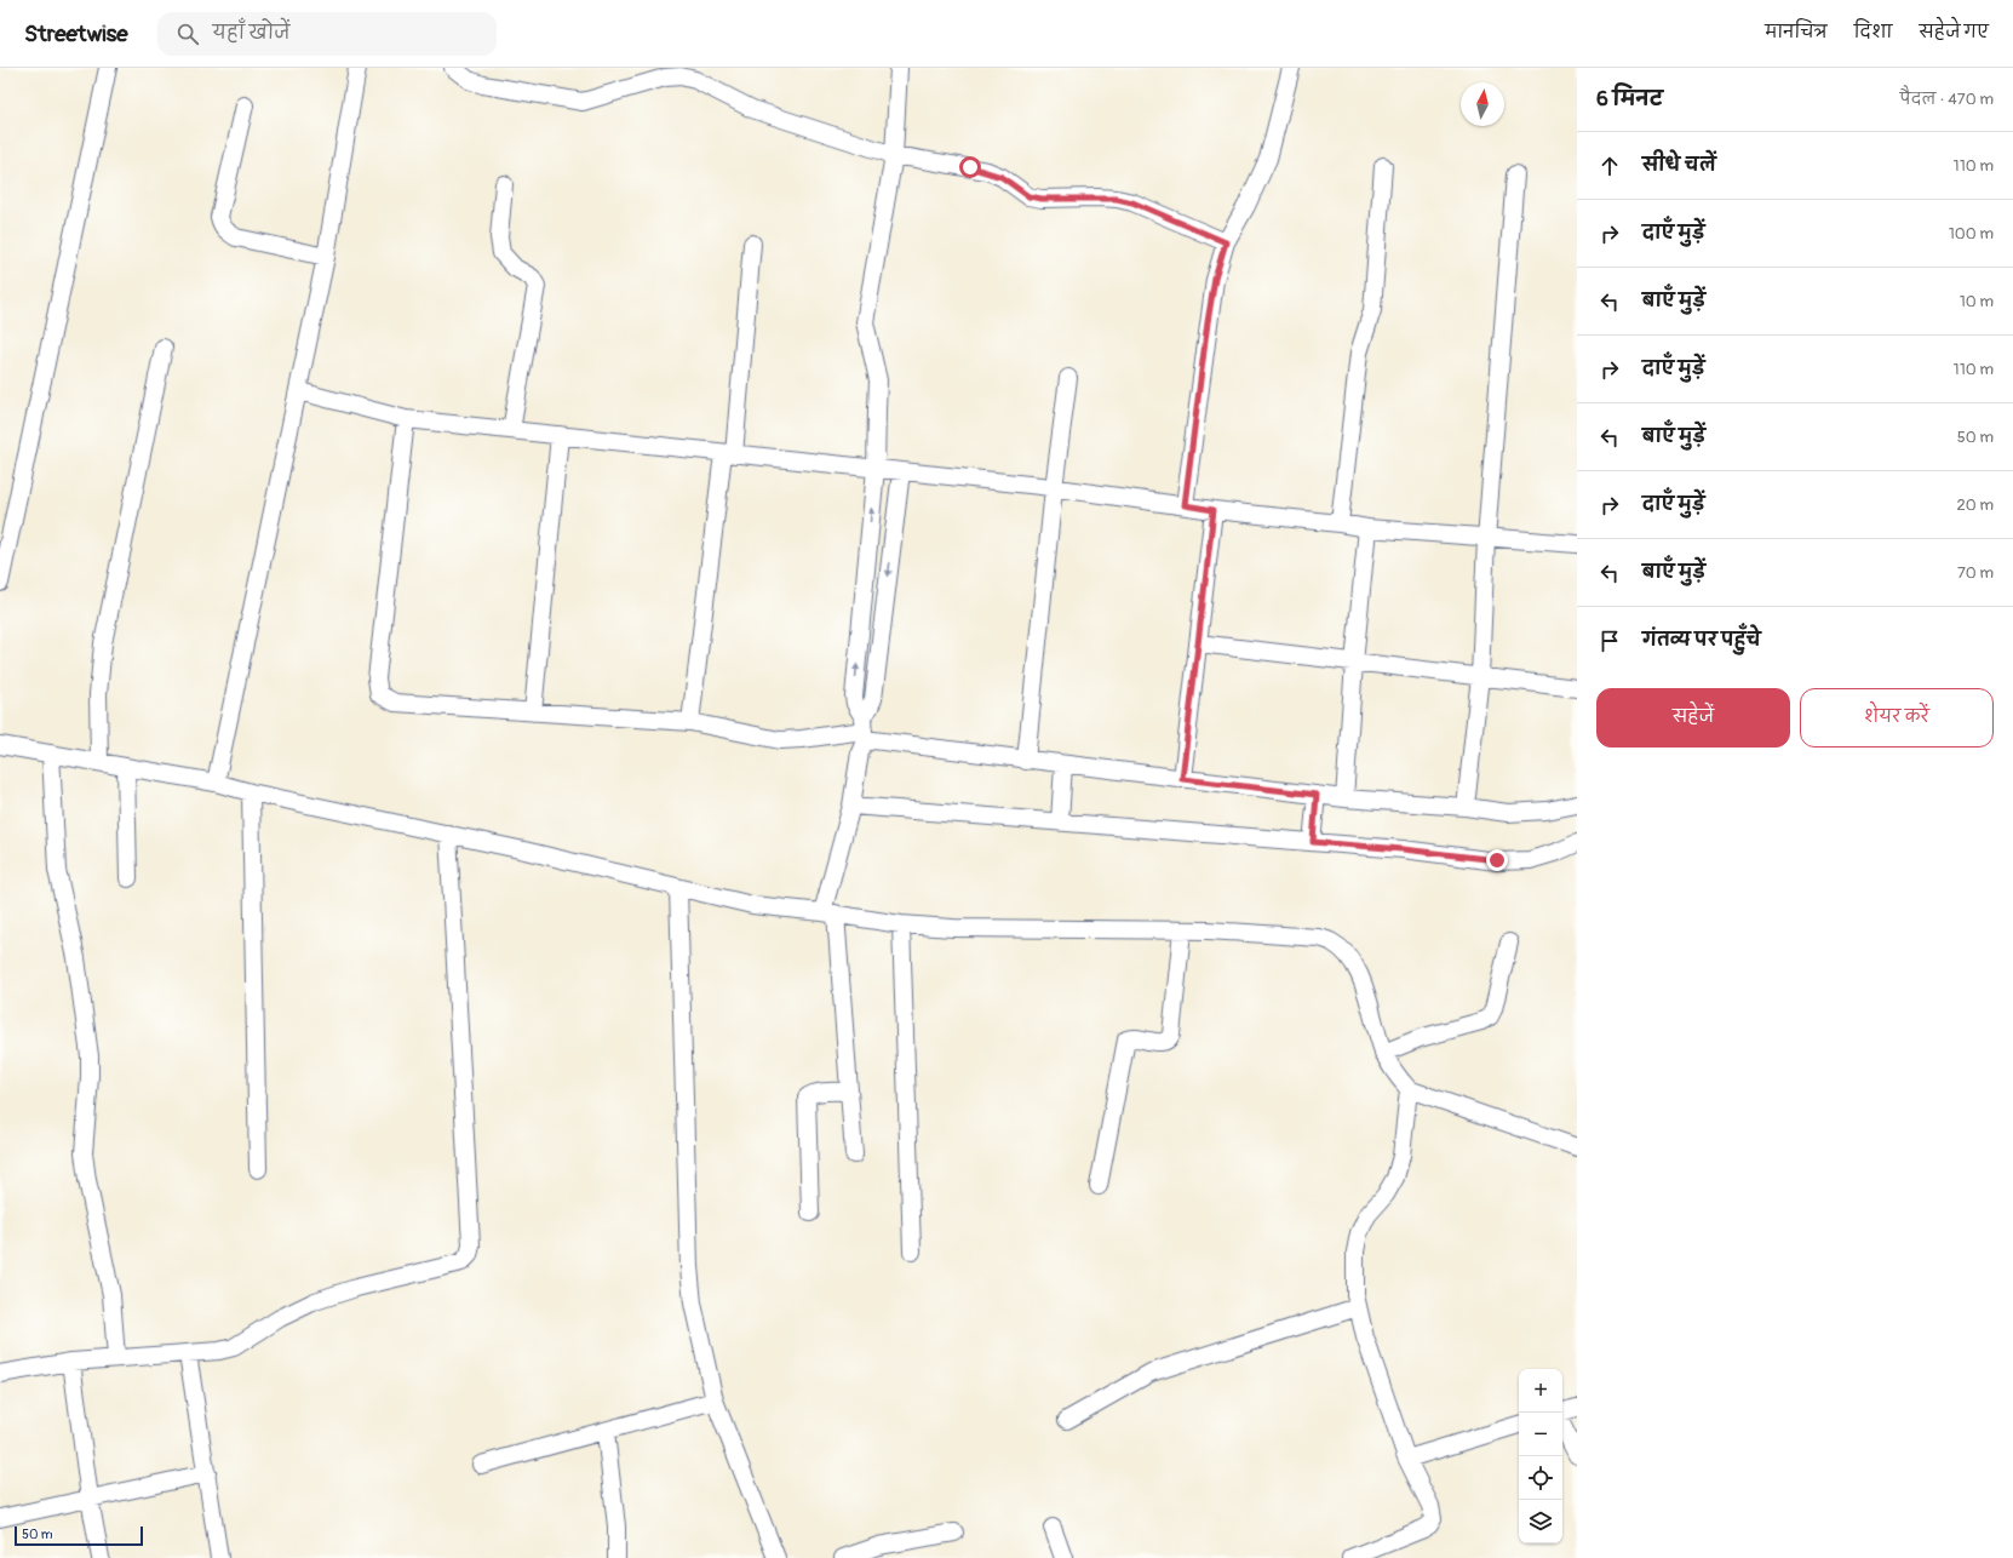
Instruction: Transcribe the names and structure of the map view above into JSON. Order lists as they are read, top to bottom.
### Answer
{
  "scale_bar": "50 m",
  "north": "top",
  "page": {
    "header": "Streetwise",
    "search": "यहाँ खोजें",
    "nav": ["मानचित्र", "दिशा", "सहेजे गए"],
    "heading": ["6 मिनट", "पैदल · 470 m"],
    "list": [
      ["सीधे चलें", "110 m"],
      ["दाएँ मुड़ें", "100 m"],
      ["बाएँ मुड़ें", "10 m"],
      ["दाएँ मुड़ें", "110 m"],
      ["बाएँ मुड़ें", "50 m"],
      ["दाएँ मुड़ें", "20 m"],
      ["बाएँ मुड़ें", "70 m"],
      "गंतव्य पर पहुँचे"
    ],
    "buttons": ["सहेजें", "शेयर करें"],
    "map_buttons": ["+", "−"],
    "scale": "50 m"
  }
}
